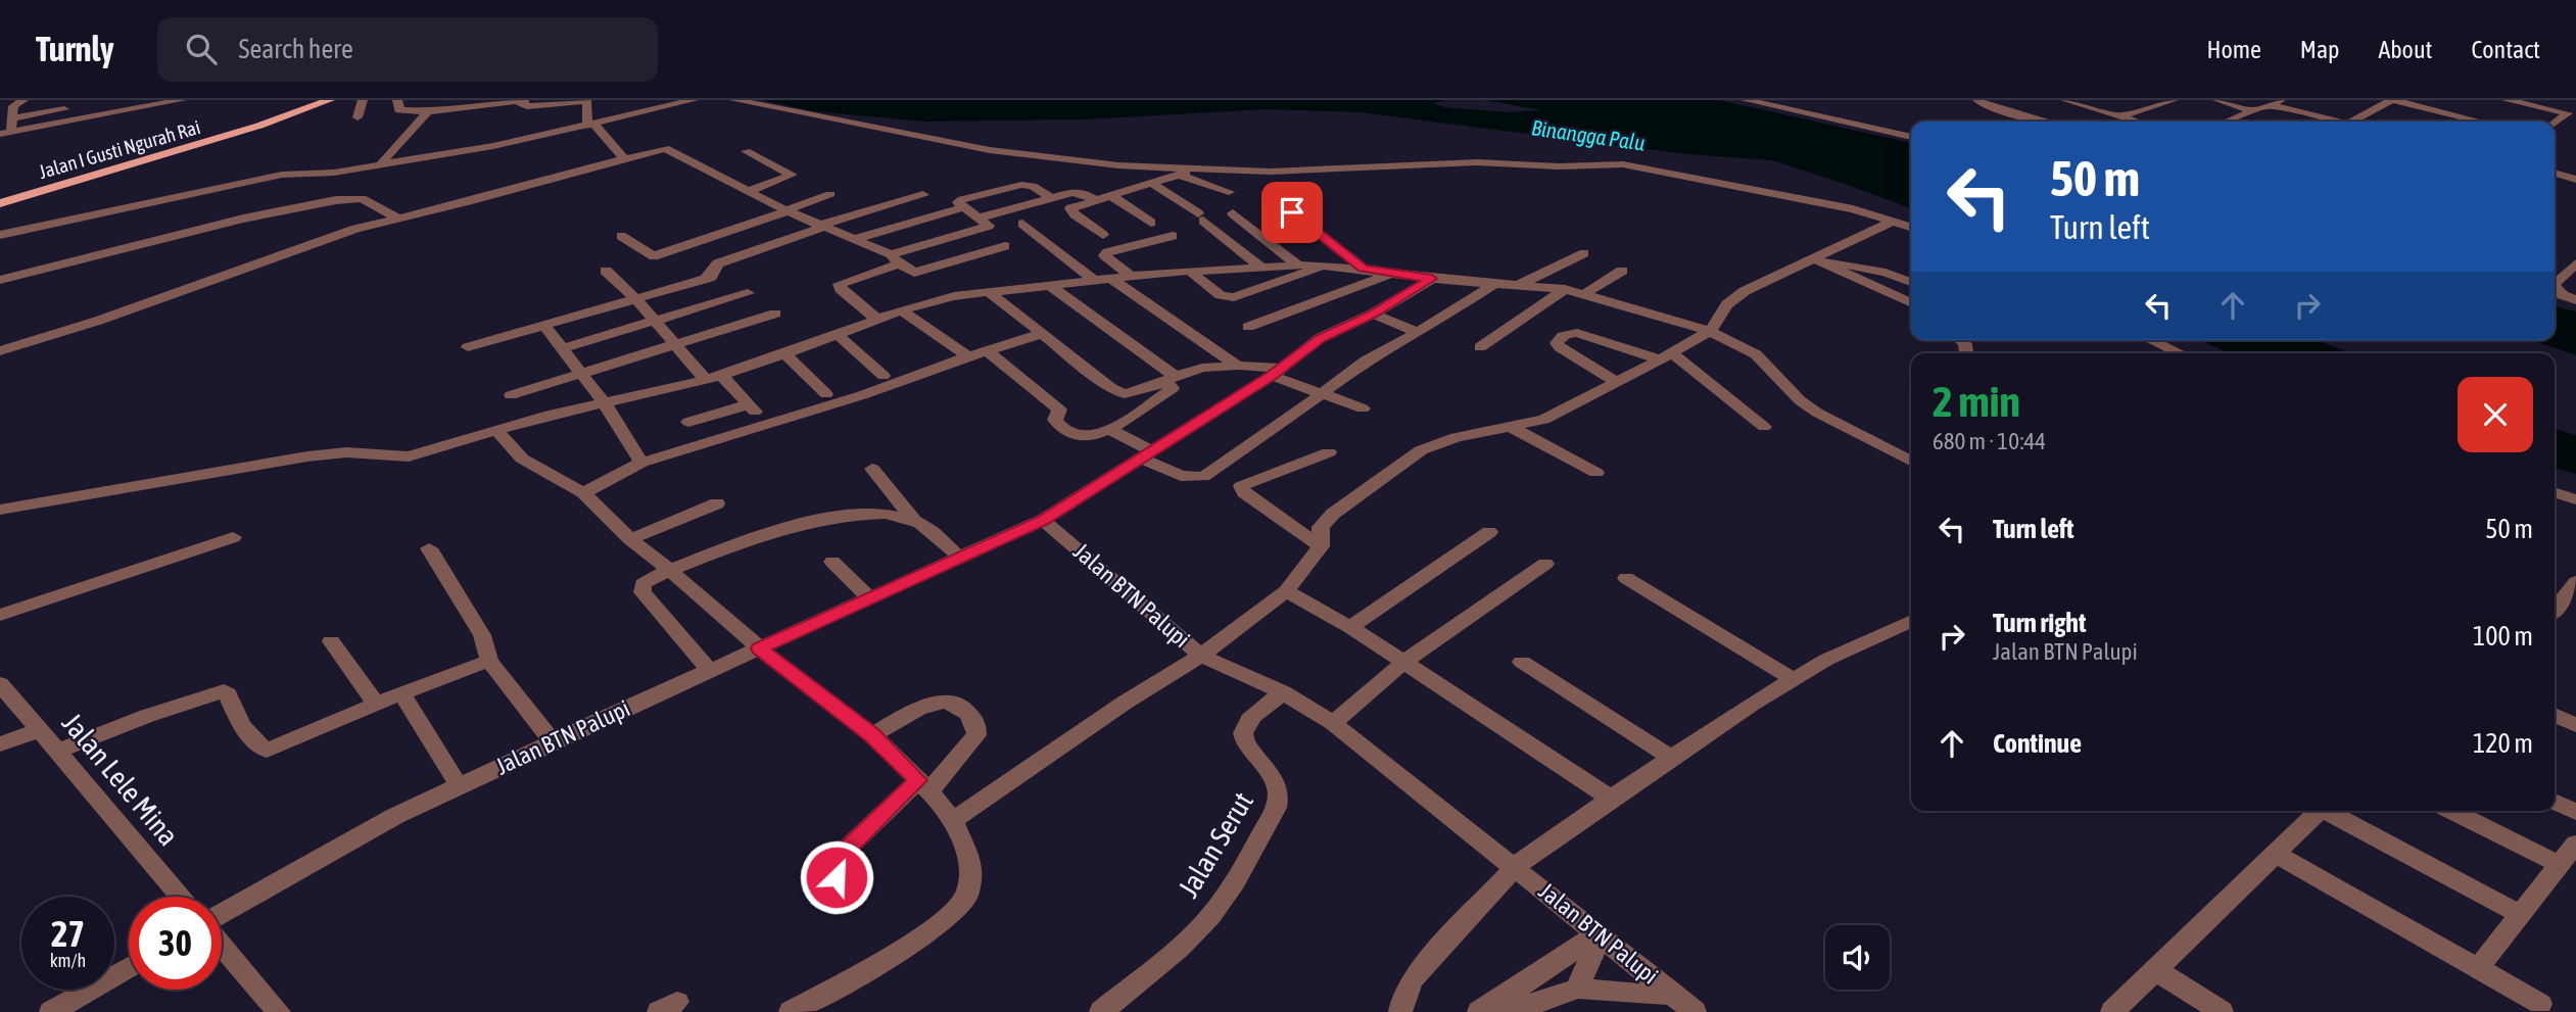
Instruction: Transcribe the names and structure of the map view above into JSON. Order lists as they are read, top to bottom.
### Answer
{
  "streets": {
    "main road": ["Jalan I Gusti Ngurah Rai"],
    "street": ["Jalan BTN Palupi", "Jalan Lele Mina", "Jalan Serut"]
  },
  "crossings": [
    ["Jalan BTN Palupi", "Jalan Serut"]
  ],
  "water": ["Binangga Palu"],
  "page": {
    "header": "Turnly",
    "search": "Search here",
    "nav": [
      "Home",
      "Map",
      "About",
      "Contact"
    ],
    "turn": ["50 m", "Turn left"],
    "heading": ["2 min", "680 m · 10:44"],
    "list": [
      {
        "name": "Turn left",
        "value": "50 m"
      },
      {
        "name": "Turn right",
        "note": "Jalan BTN Palupi",
        "value": "100 m"
      },
      {
        "name": "Continue",
        "value": "120 m"
      }
    ],
    "speed": "27 km/h",
    "limit": "30"
  }
}
